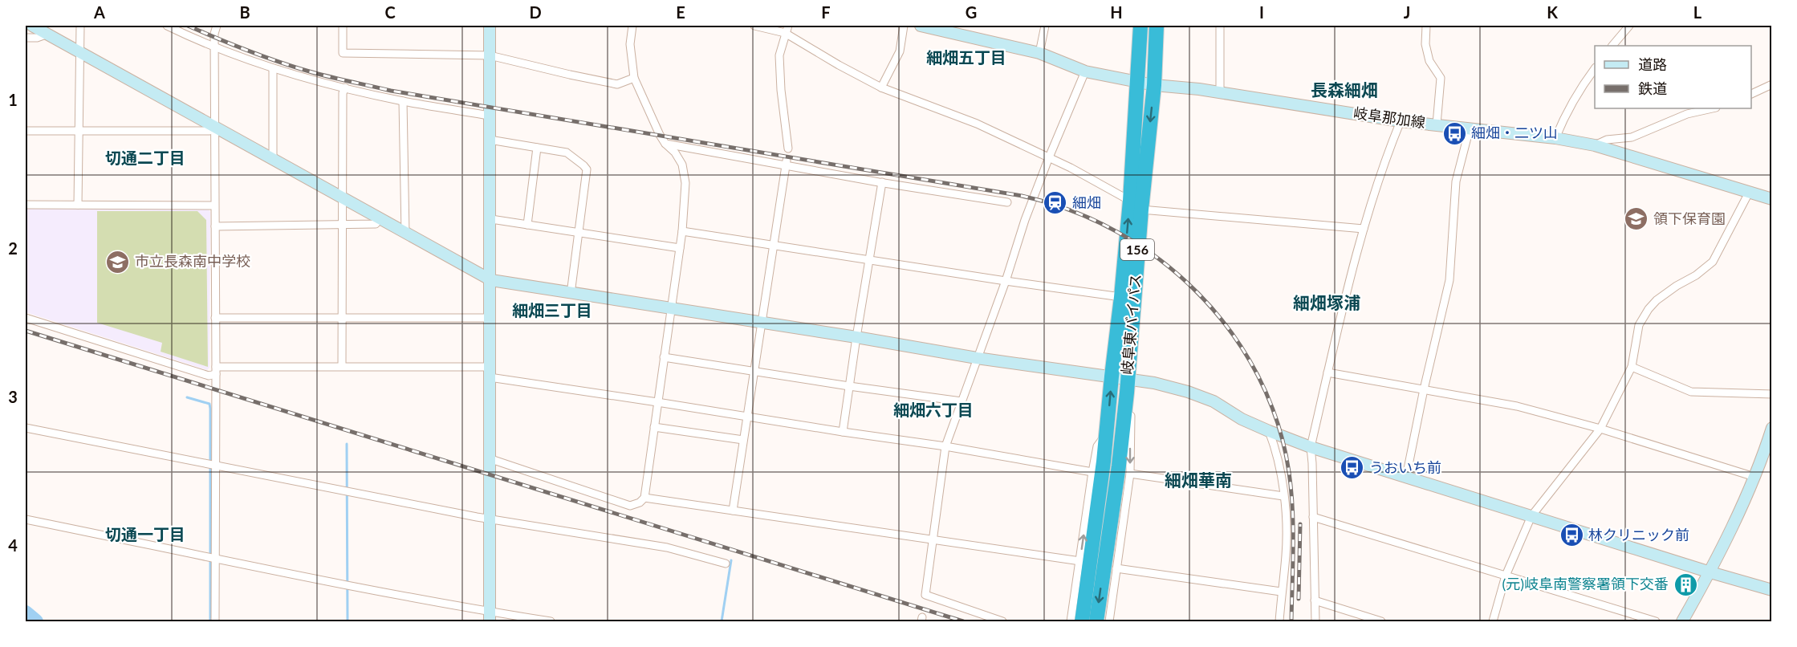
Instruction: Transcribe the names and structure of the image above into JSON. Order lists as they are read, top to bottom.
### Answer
{
  "streets": {
    "highway": ["156", "岐阜東バイパス"],
    "street": ["岐阜那加線"]
  },
  "crossings": [
    ["岐阜那加線", "岐阜東バイパス"]
  ],
  "districts": [
    "細畑五丁目",
    "長森細畑",
    "切通二丁目",
    "細畑塚浦",
    "細畑三丁目",
    "細畑六丁目",
    "細畑華南",
    "切通一丁目"
  ],
  "places": {
    "bus stop": ["細畑・二ツ山", "うおいち前", "林クリニック前"],
    "station": ["細畑"],
    "school or university": ["領下保育園", "市立長森南中学校"],
    "building": ["(元)岐阜南警察署領下交番"]
  },
  "legend": ["道路", "鉄道"],
  "grid": {
    "columns": [
      "A",
      "B",
      "C",
      "D",
      "E",
      "F",
      "G",
      "H",
      "I",
      "J",
      "K",
      "L"
    ],
    "rows": [
      "1",
      "2",
      "3",
      "4"
    ]
  }
}
